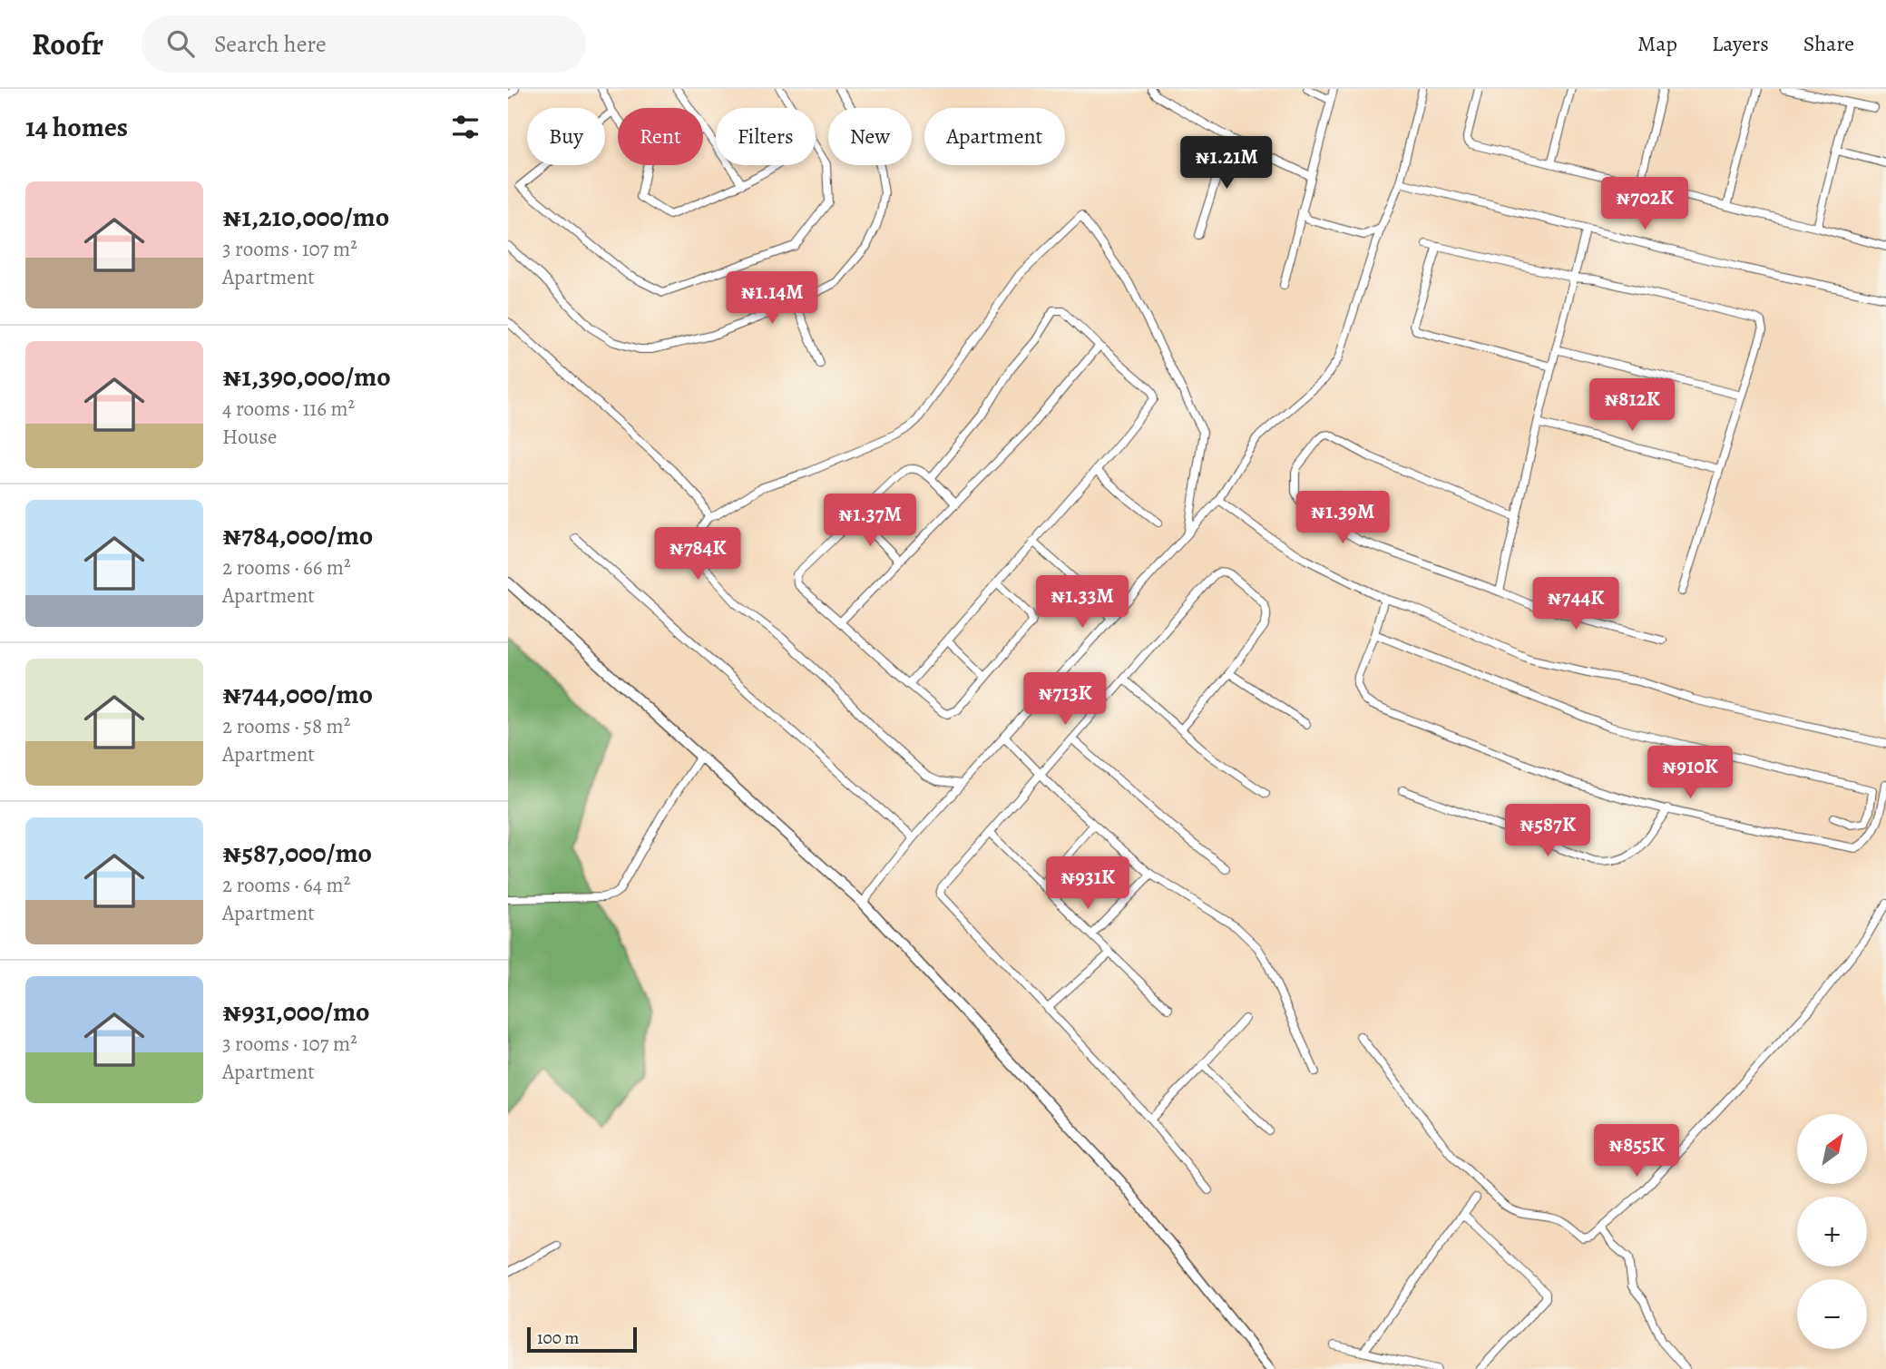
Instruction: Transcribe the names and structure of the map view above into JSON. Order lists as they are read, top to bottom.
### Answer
{
  "scale_bar": "100 m",
  "north": "top right",
  "page": {
    "header": "Roofr",
    "search": "Search here",
    "nav": ["Map", "Layers", "Share"],
    "heading": "14 homes",
    "chip": [
      "Buy",
      "Rent",
      "Filters",
      "New",
      "Apartment"
    ],
    "price": [
      "₦1.21M",
      "₦702K",
      "₦1.14M",
      "₦812K",
      "₦1.39M",
      "₦1.37M",
      "₦784K",
      "₦1.33M",
      "₦744K",
      "₦713K",
      "₦910K",
      "₦587K",
      "₦931K",
      "₦855K"
    ],
    "list": [
      {
        "name": "₦1,210,000/mo",
        "note": "3 rooms · 107 m² · Apartment"
      },
      {
        "name": "₦1,390,000/mo",
        "note": "4 rooms · 116 m² · House"
      },
      {
        "name": "₦784,000/mo",
        "note": "2 rooms · 66 m² · Apartment"
      },
      {
        "name": "₦744,000/mo",
        "note": "2 rooms · 58 m² · Apartment"
      },
      {
        "name": "₦587,000/mo",
        "note": "2 rooms · 64 m² · Apartment"
      },
      {
        "name": "₦931,000/mo",
        "note": "3 rooms · 107 m² · Apartment"
      }
    ],
    "map_buttons": ["+", "−"],
    "scale": "100 m"
  }
}
